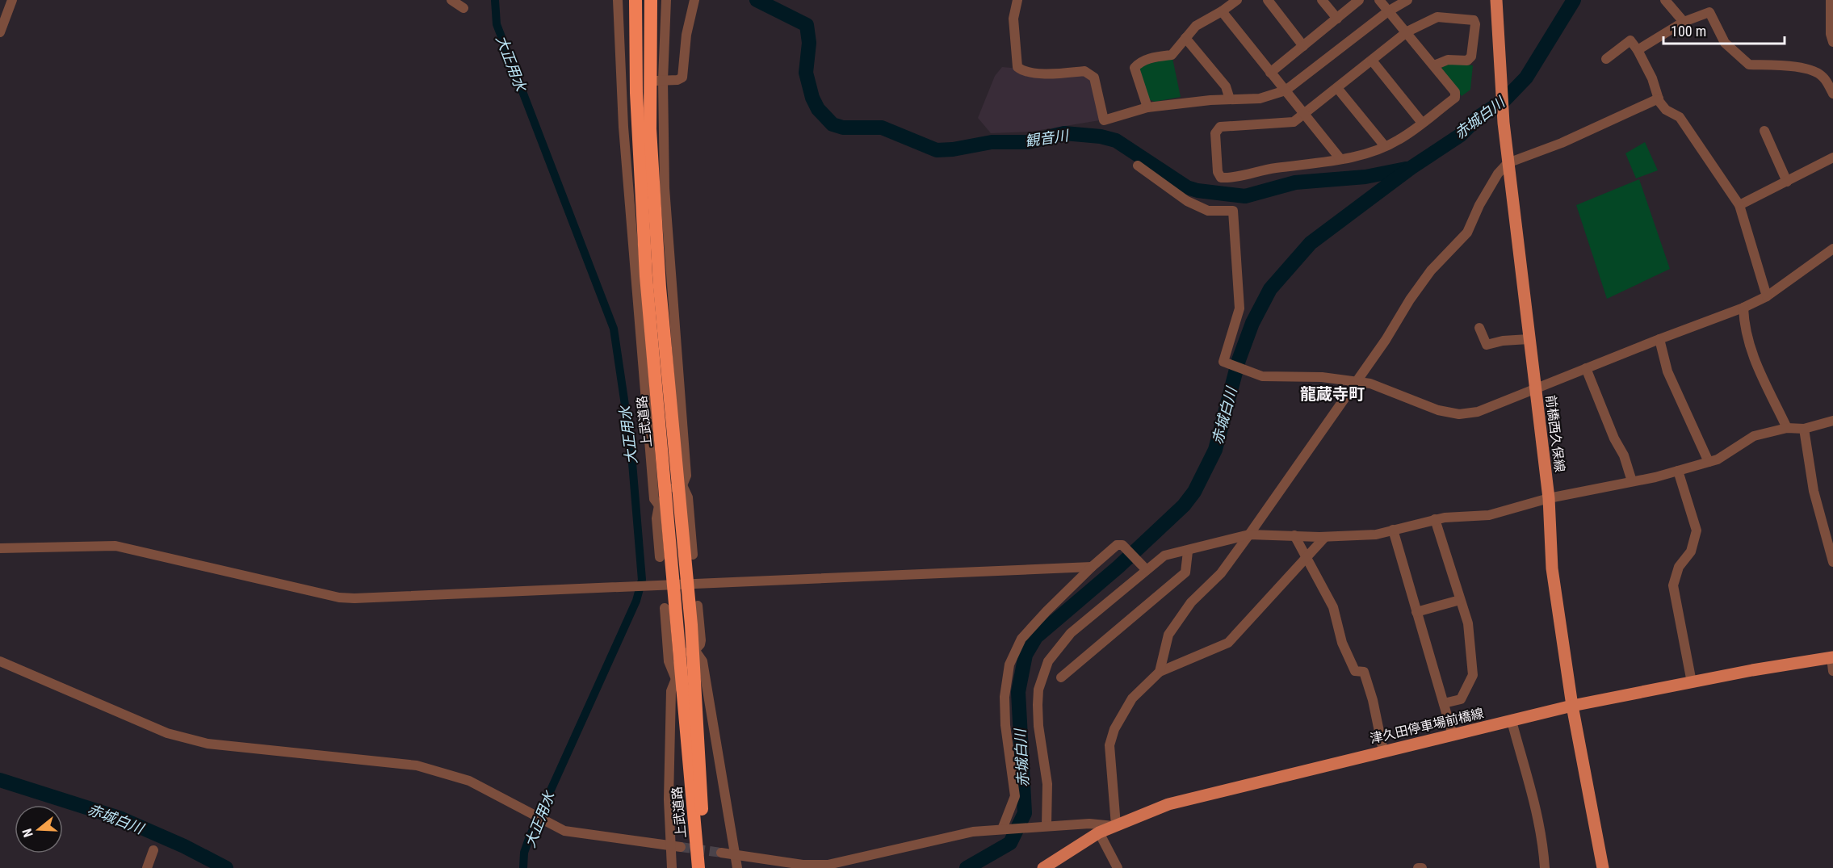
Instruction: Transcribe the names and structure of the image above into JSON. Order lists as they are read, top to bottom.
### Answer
{
  "streets": {
    "highway": ["上武道路"],
    "main road": ["前橋西久保線", "津久田停車場前橋線"]
  },
  "crossings": [
    ["前橋西久保線", "津久田停車場前橋線"]
  ],
  "districts": ["龍蔵寺町"],
  "water": ["大正用水", "赤城白川", "観音川"],
  "scale_bar": "100 m",
  "north": "left"
}
